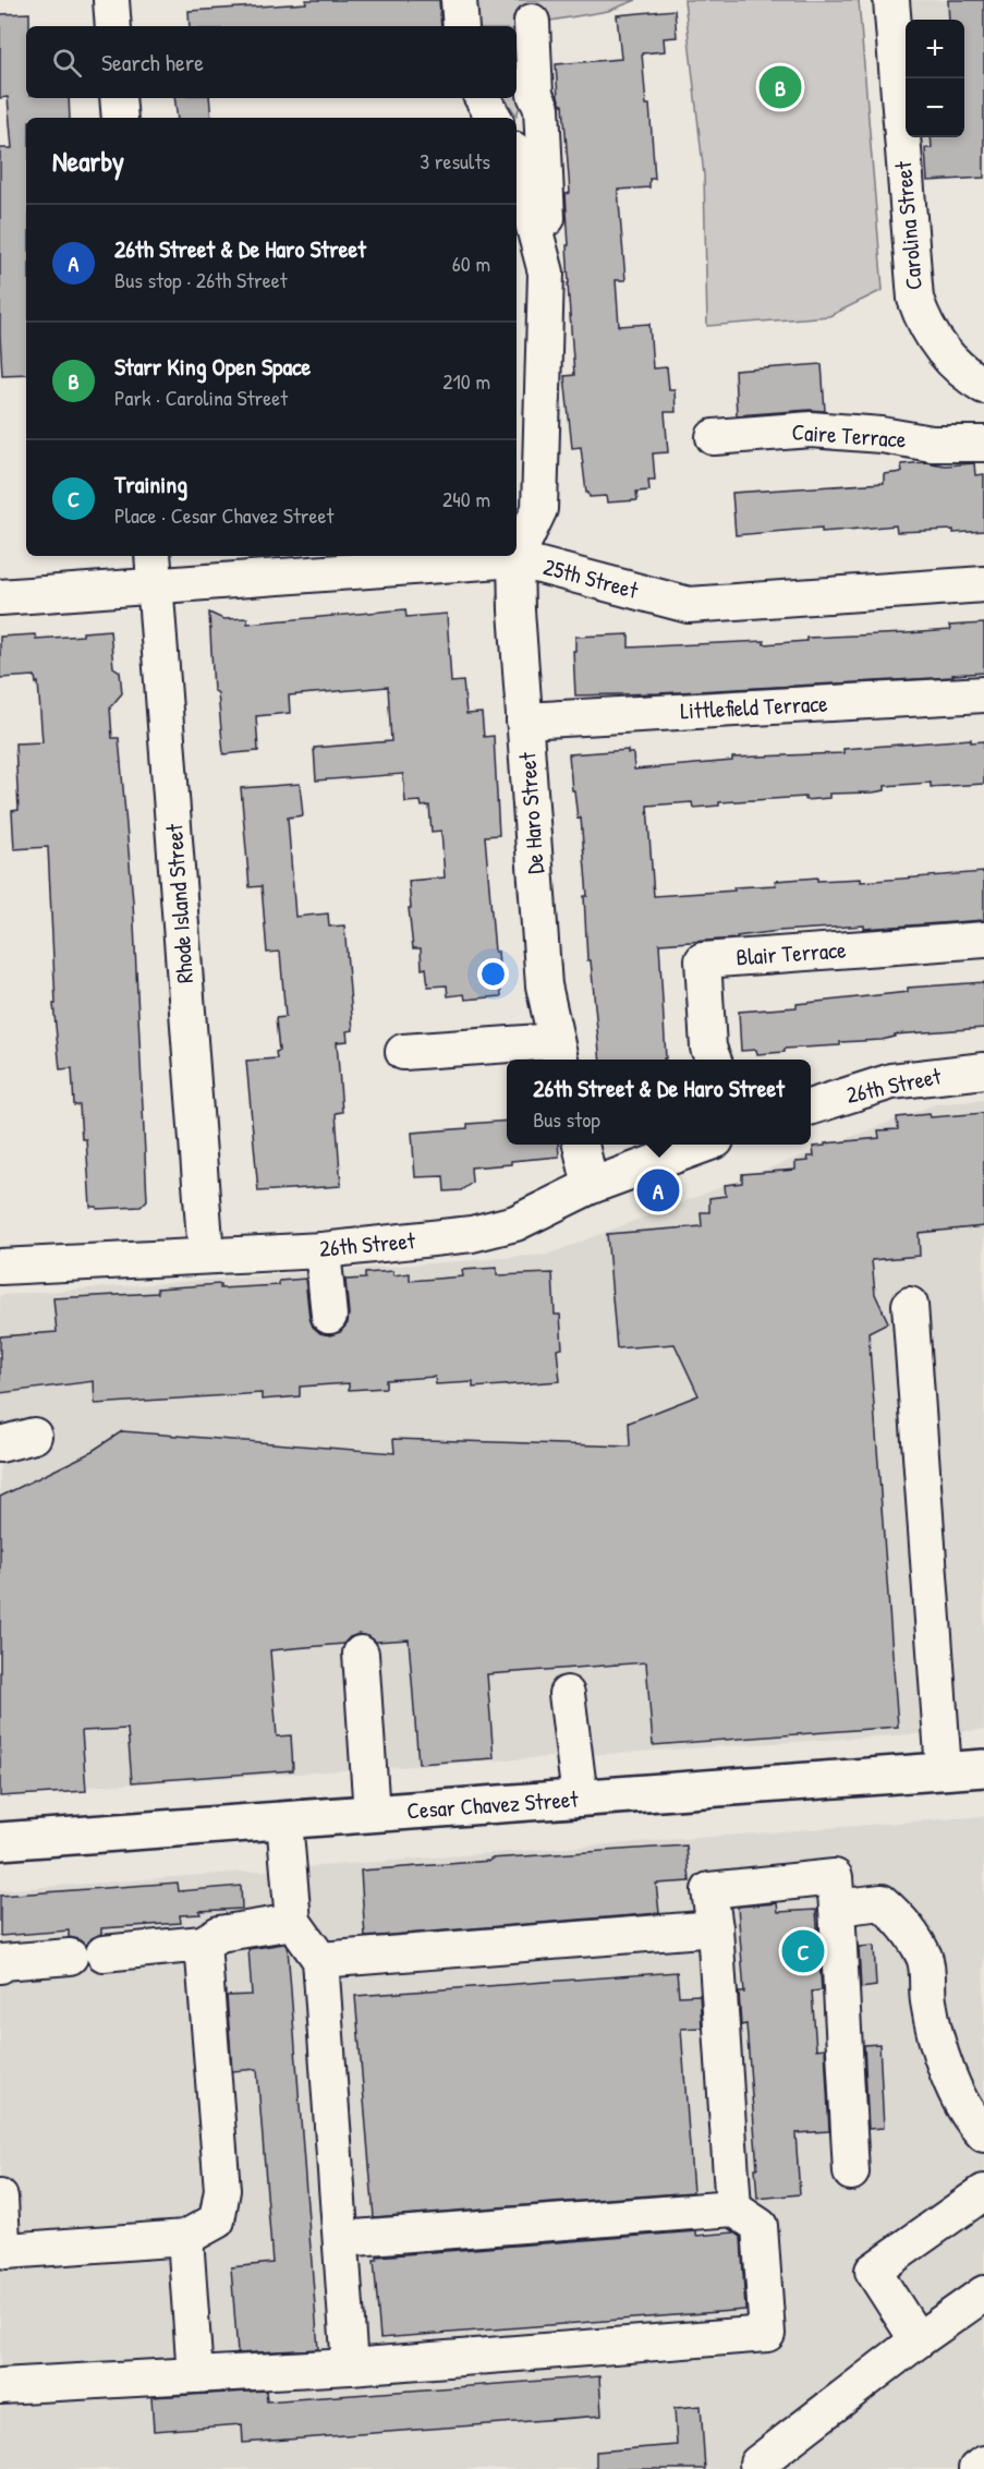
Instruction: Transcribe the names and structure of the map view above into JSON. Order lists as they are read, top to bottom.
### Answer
{
  "streets": {
    "main road": ["Cesar Chavez Street"],
    "street": [
      "Carolina Street",
      "Caire Terrace",
      "25th Street",
      "Littlefield Terrace",
      "De Haro Street",
      "Rhode Island Street",
      "Blair Terrace",
      "26th Street"
    ]
  },
  "crossings": [
    ["25th Street", "Rhode Island Street"],
    ["Littlefield Terrace", "De Haro Street"],
    ["Rhode Island Street", "26th Street"]
  ],
  "page": {
    "map_buttons": ["+", "−"],
    "search": "Search here",
    "pins": ["B", "A", "C"],
    "heading": ["Nearby", "3 results"],
    "list": [
      {
        "mark": "A",
        "name": "26th Street & De Haro Street",
        "note": "Bus stop · 26th Street",
        "value": "60 m"
      },
      {
        "mark": "B",
        "name": "Starr King Open Space",
        "note": "Park · Carolina Street",
        "value": "210 m"
      },
      {
        "mark": "C",
        "name": "Training",
        "note": "Place · Cesar Chavez Street",
        "value": "240 m"
      }
    ],
    "popup": ["26th Street & De Haro Street", "Bus stop"]
  }
}
